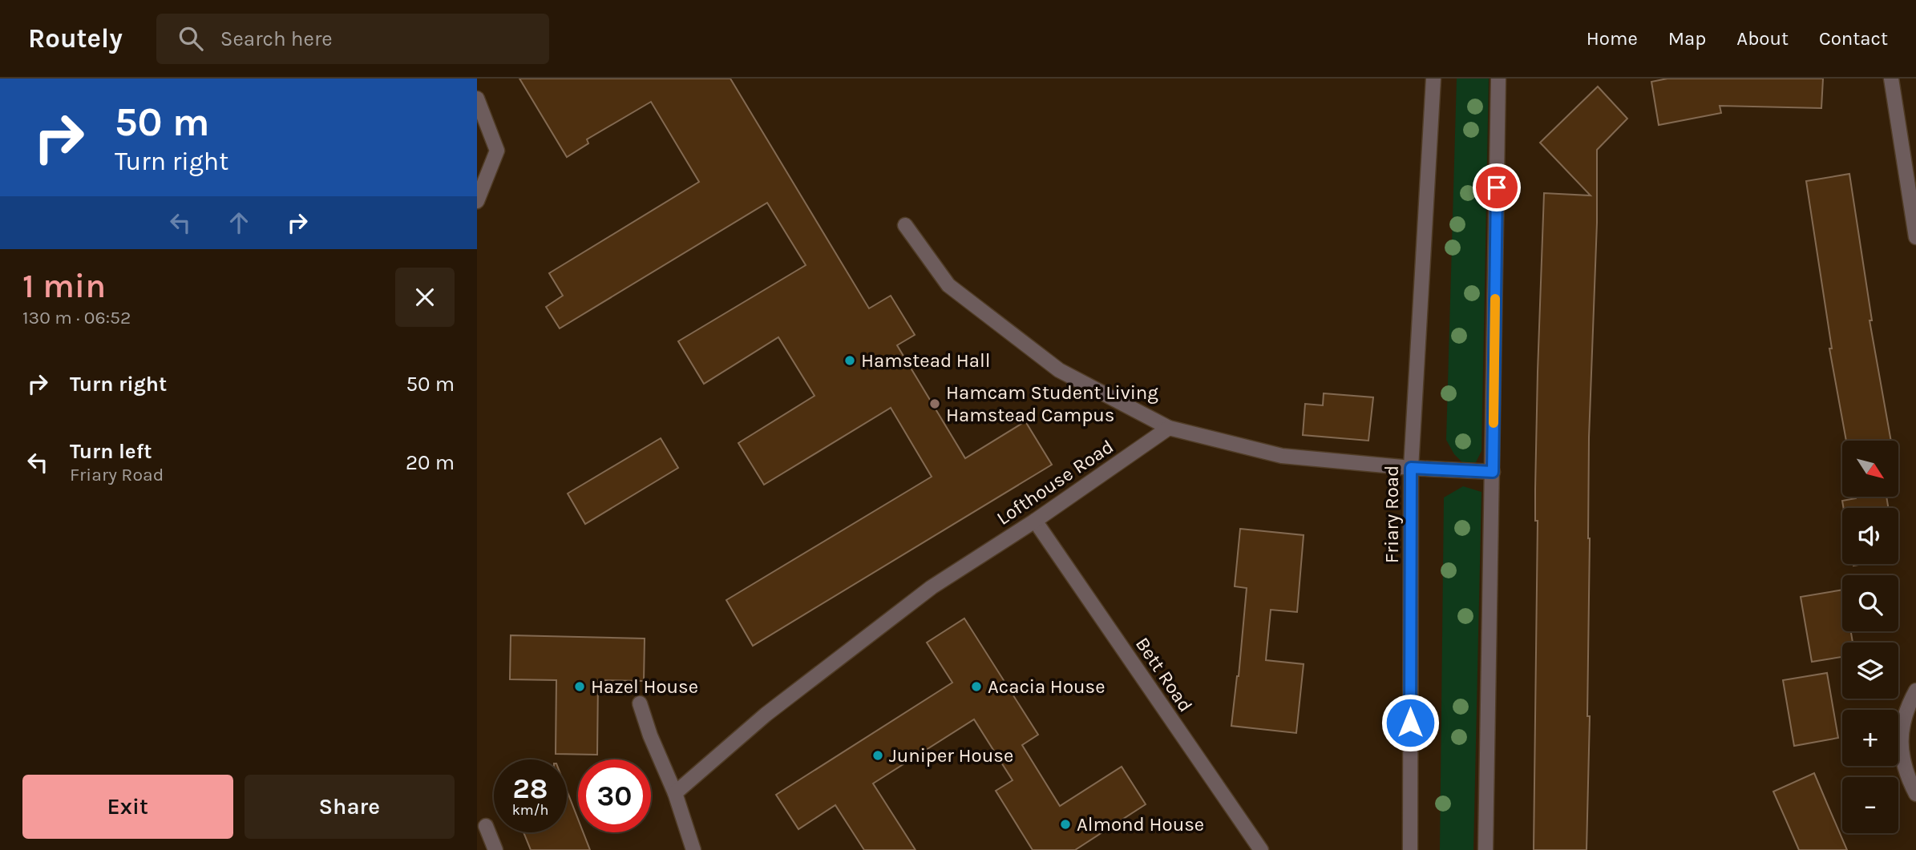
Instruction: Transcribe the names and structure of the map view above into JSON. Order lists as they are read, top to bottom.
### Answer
{
  "streets": {
    "street": ["Lofthouse Road", "Friary Road", "Bett Road"]
  },
  "crossings": [
    ["Lofthouse Road", "Bett Road"]
  ],
  "places": [
    "Hamstead Hall",
    "Hamcam Student Living Hamstead Campus",
    "Hazel House",
    "Acacia House",
    "Juniper House",
    "Almond House"
  ],
  "north": "bottom right",
  "page": {
    "header": "Routely",
    "search": "Search here",
    "nav": [
      "Home",
      "Map",
      "About",
      "Contact"
    ],
    "turn": ["50 m", "Turn right"],
    "heading": ["1 min", "130 m · 06:52"],
    "list": [
      {
        "name": "Turn right",
        "value": "50 m"
      },
      {
        "name": "Turn left",
        "note": "Friary Road",
        "value": "20 m"
      }
    ],
    "map_buttons": ["+", "−"],
    "speed": "28 km/h",
    "limit": "30",
    "buttons": ["Exit", "Share"]
  }
}
